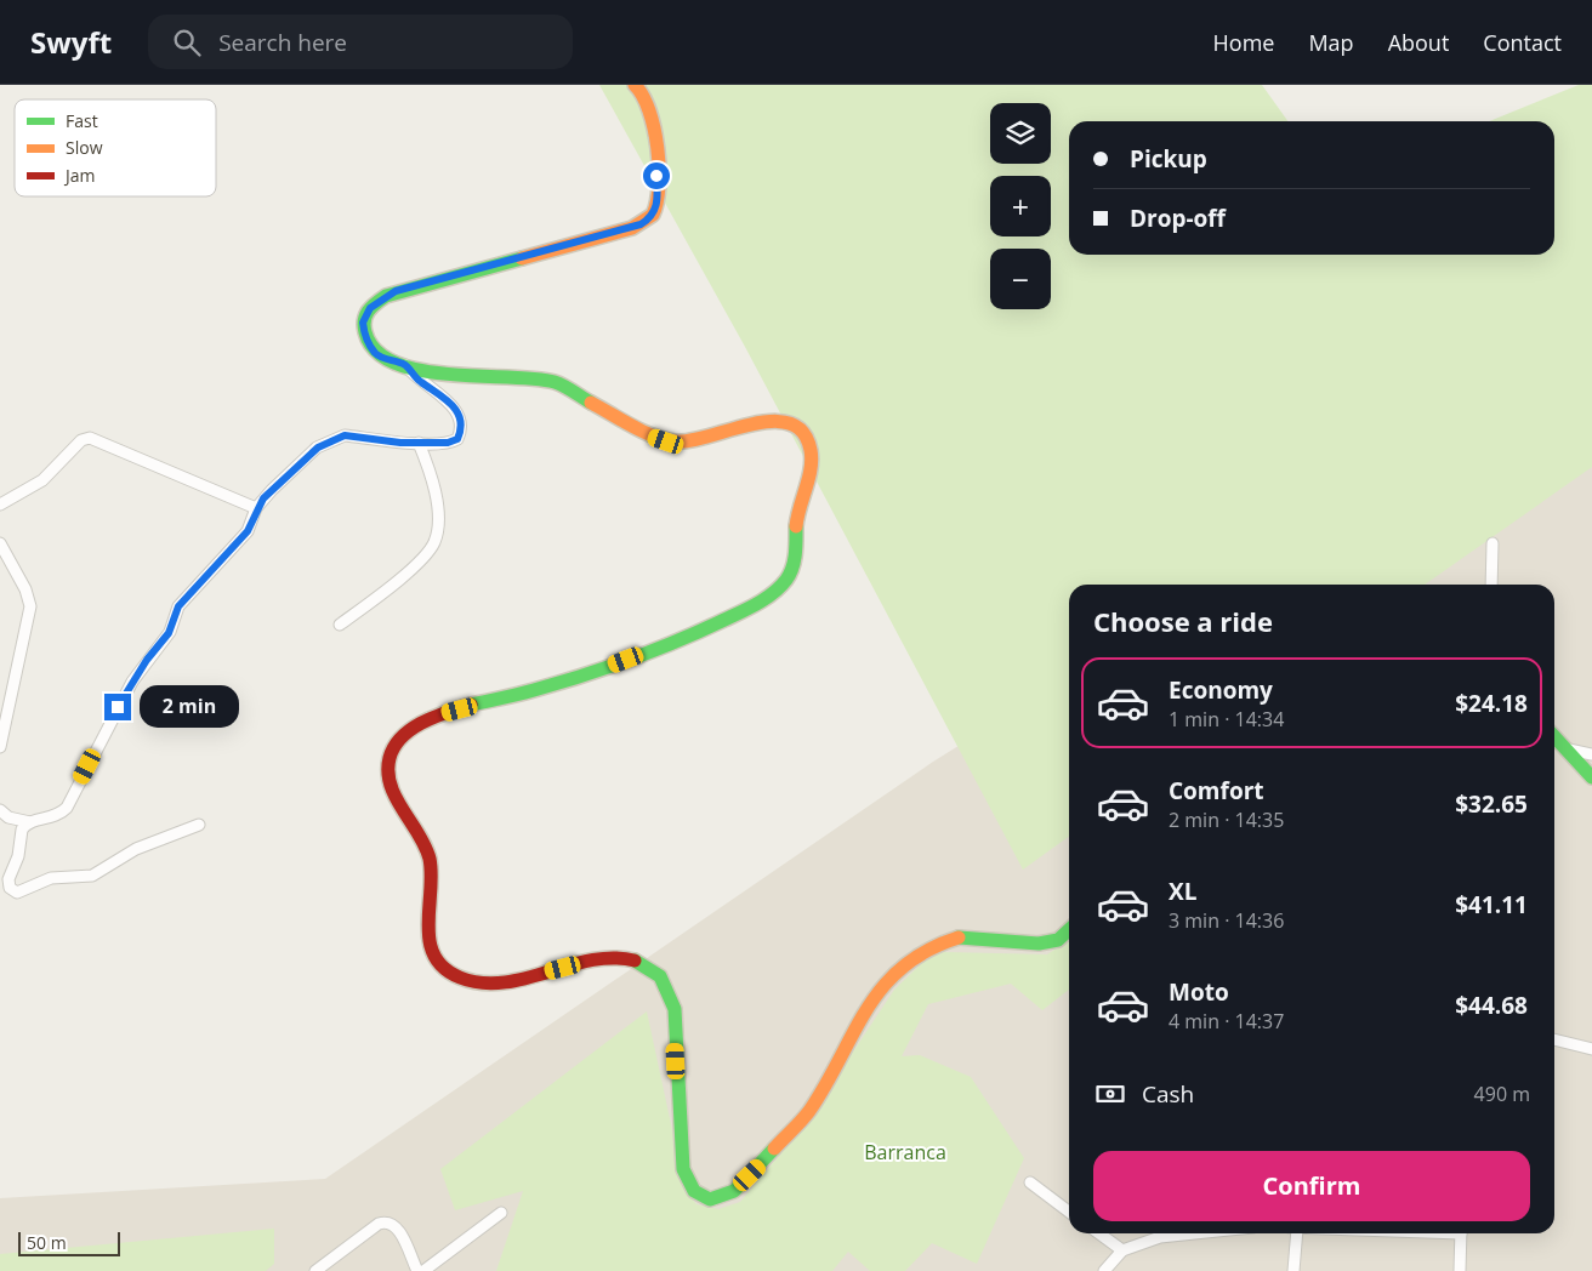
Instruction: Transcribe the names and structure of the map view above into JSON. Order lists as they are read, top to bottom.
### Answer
{
  "parks": ["Barranca"],
  "legend": ["Fast", "Slow", "Jam"],
  "scale_bar": "50 m",
  "page": {
    "header": "Swyft",
    "search": "Search here",
    "nav": [
      "Home",
      "Map",
      "About",
      "Contact"
    ],
    "map_buttons": ["+", "−"],
    "banner": ["Pickup", "Drop-off"],
    "heading": "Choose a ride",
    "list": [
      {
        "name": "Economy",
        "note": "1 min · 14:34",
        "value": "$24.18"
      },
      {
        "name": "Comfort",
        "note": "2 min · 14:35",
        "value": "$32.65"
      },
      {
        "name": "XL",
        "note": "3 min · 14:36",
        "value": "$41.11"
      },
      {
        "name": "Moto",
        "note": "4 min · 14:37",
        "value": "$44.68"
      }
    ],
    "bubble": "2 min",
    "pay": ["Cash", "490 m"],
    "buttons": "Confirm",
    "scale": "50 m"
  }
}
